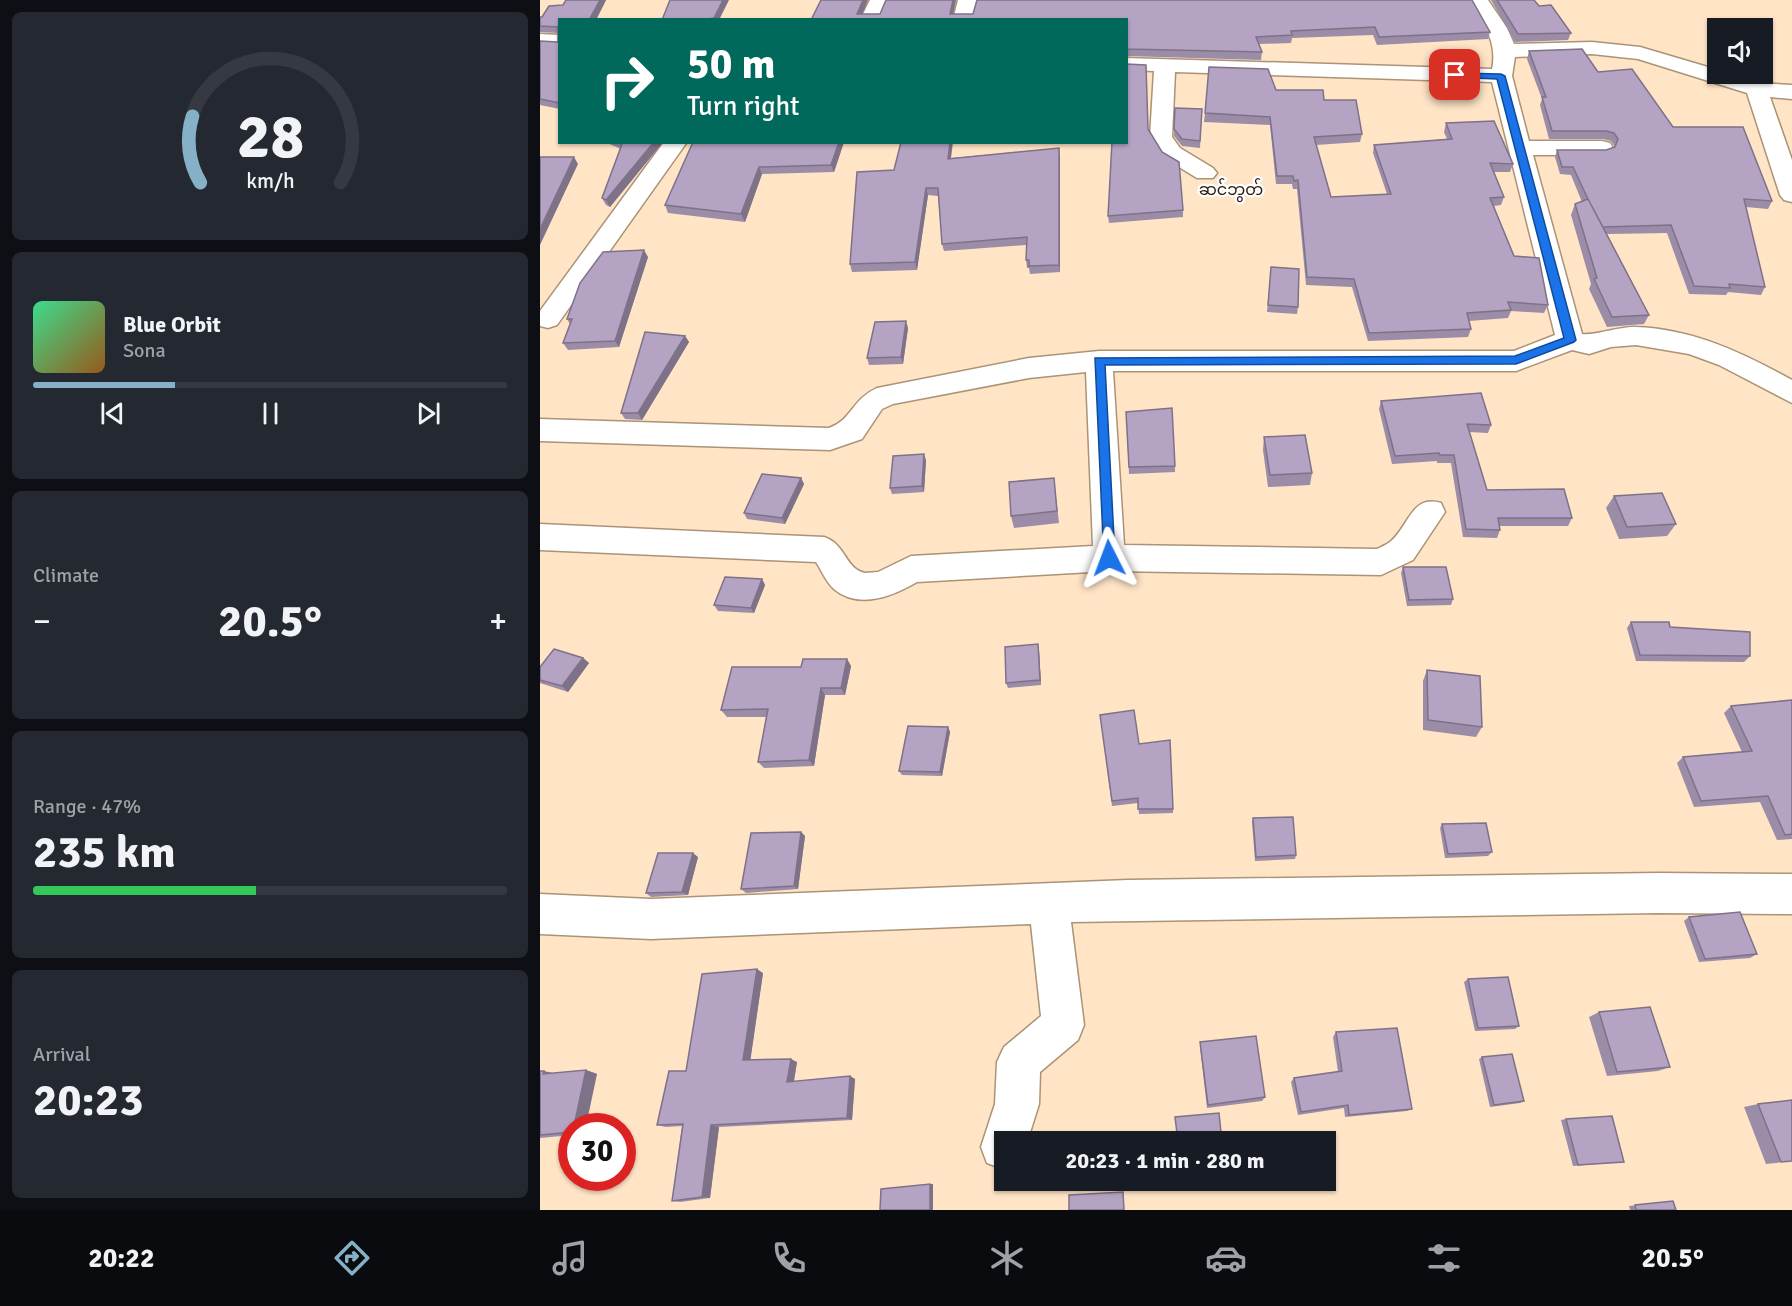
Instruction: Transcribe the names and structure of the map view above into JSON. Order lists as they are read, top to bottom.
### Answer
{
  "districts": ["ဆင်ဘွတ်"],
  "page": {
    "turn": ["50 m", "Turn right"],
    "song": ["Blue Orbit", "Sona"],
    "tile": [
      "Climate",
      ["Range · 47%", "235 km"],
      ["Arrival", "20:23"]
    ],
    "heat": ["−", "20.5°", "+"],
    "limit": "30",
    "trip": "20:23 · 1 min · 280 m",
    "tabs": ["20:22", "20.5°"],
    "gauge": ["28", "km/h"]
  }
}
